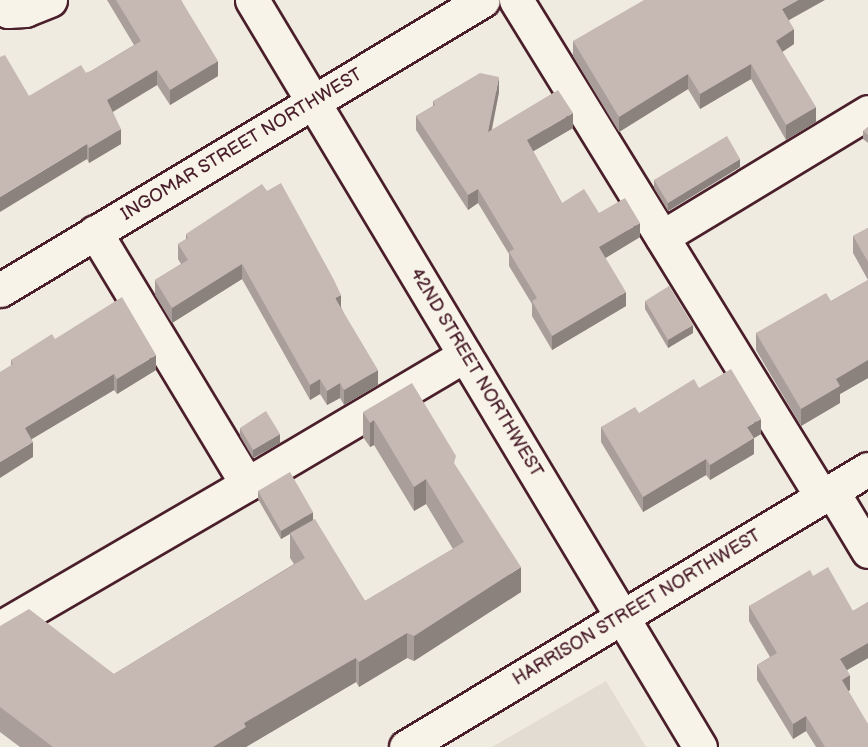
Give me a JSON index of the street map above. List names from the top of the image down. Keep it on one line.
{"streets":{"street":["INGOMAR STREET NORTHWEST","42ND STREET NORTHWEST","HARRISON STREET NORTHWEST"]},"crossings":[["INGOMAR STREET NORTHWEST","42ND STREET NORTHWEST"],["42ND STREET NORTHWEST","HARRISON STREET NORTHWEST"]]}
